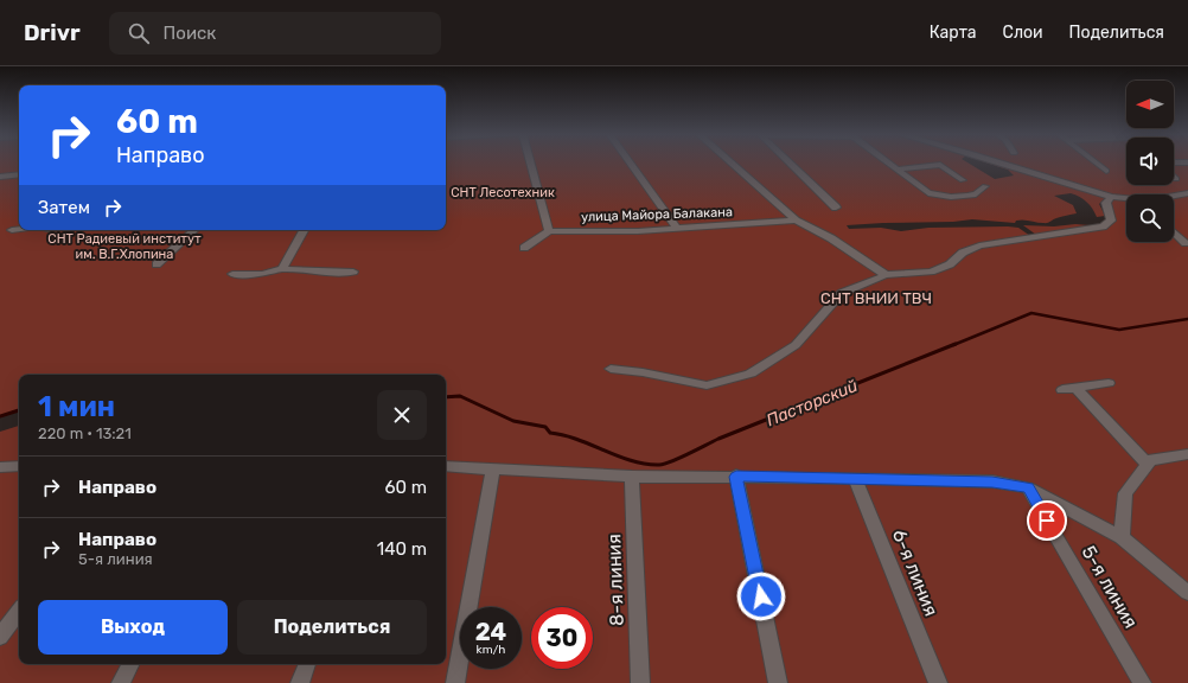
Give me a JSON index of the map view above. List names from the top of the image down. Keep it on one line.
{"streets":{"street":["улица Майора Балакана","6-я линия","8-я линия","5-я линия"]},"water":["Пасторский"],"parks":["СНТ Лесотехник","СНТ Радиевый институт им. В.Г.Хлопина","СНТ ВНИИ ТВЧ"],"north":"left","page":{"header":"Drivr","search":"Поиск","nav":["Карта","Слои","Поделиться"],"turn":["60 m","Направо"],"then":"Затем","heading":["1 мин","220 m · 13:21"],"list":[{"name":"Направо","value":"60 m"},{"name":"Направо","note":"5-я линия","value":"140 m"}],"buttons":["Выход","Поделиться"],"speed":"24 km/h","limit":"30"}}
